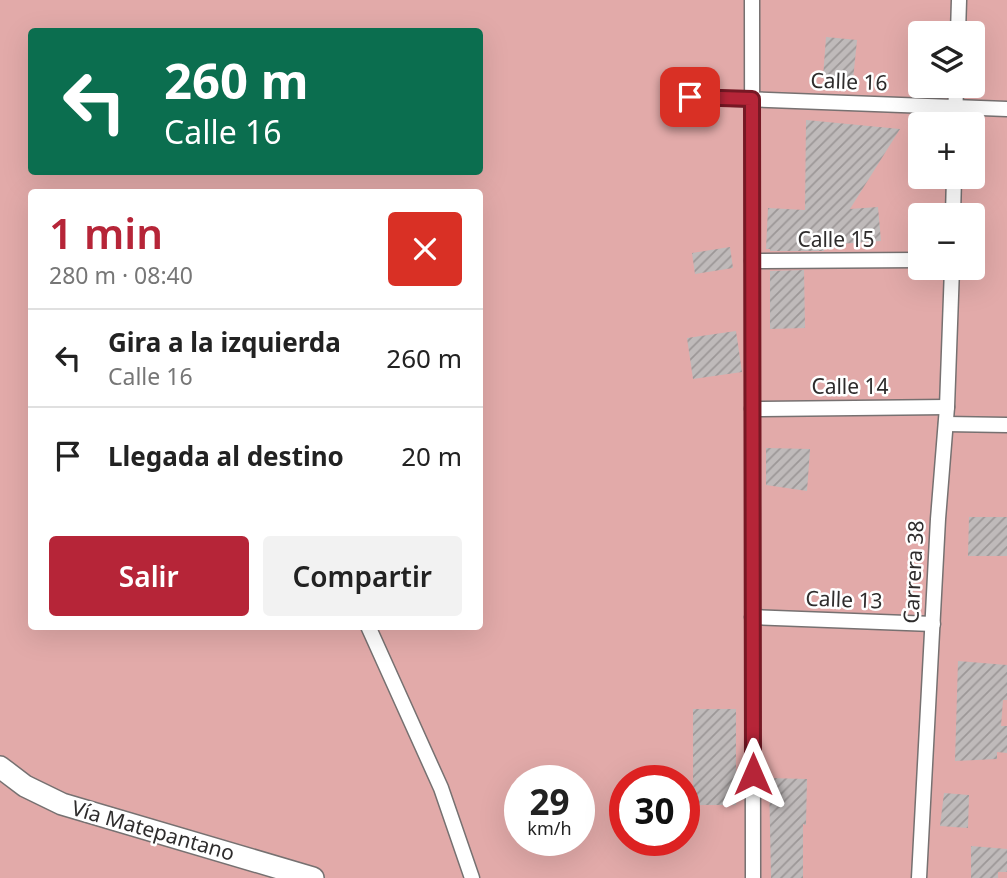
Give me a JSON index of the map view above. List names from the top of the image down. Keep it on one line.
{"streets":{"main road":["Vía Matepantano"],"street":["Calle 16","Calle 15","Calle 14","Carrera 38","Calle 13"]},"crossings":[["Calle 14","Carrera 38"],["Carrera 38","Calle 13"]],"page":{"map_buttons":["+","−"],"turn":["260 m","Calle 16"],"heading":["1 min","280 m · 08:40"],"list":[{"name":"Gira a la izquierda","note":"Calle 16","value":"260 m"},{"name":"Llegada al destino","value":"20 m"}],"buttons":["Salir","Compartir"],"speed":"29 km/h","limit":"30"}}
